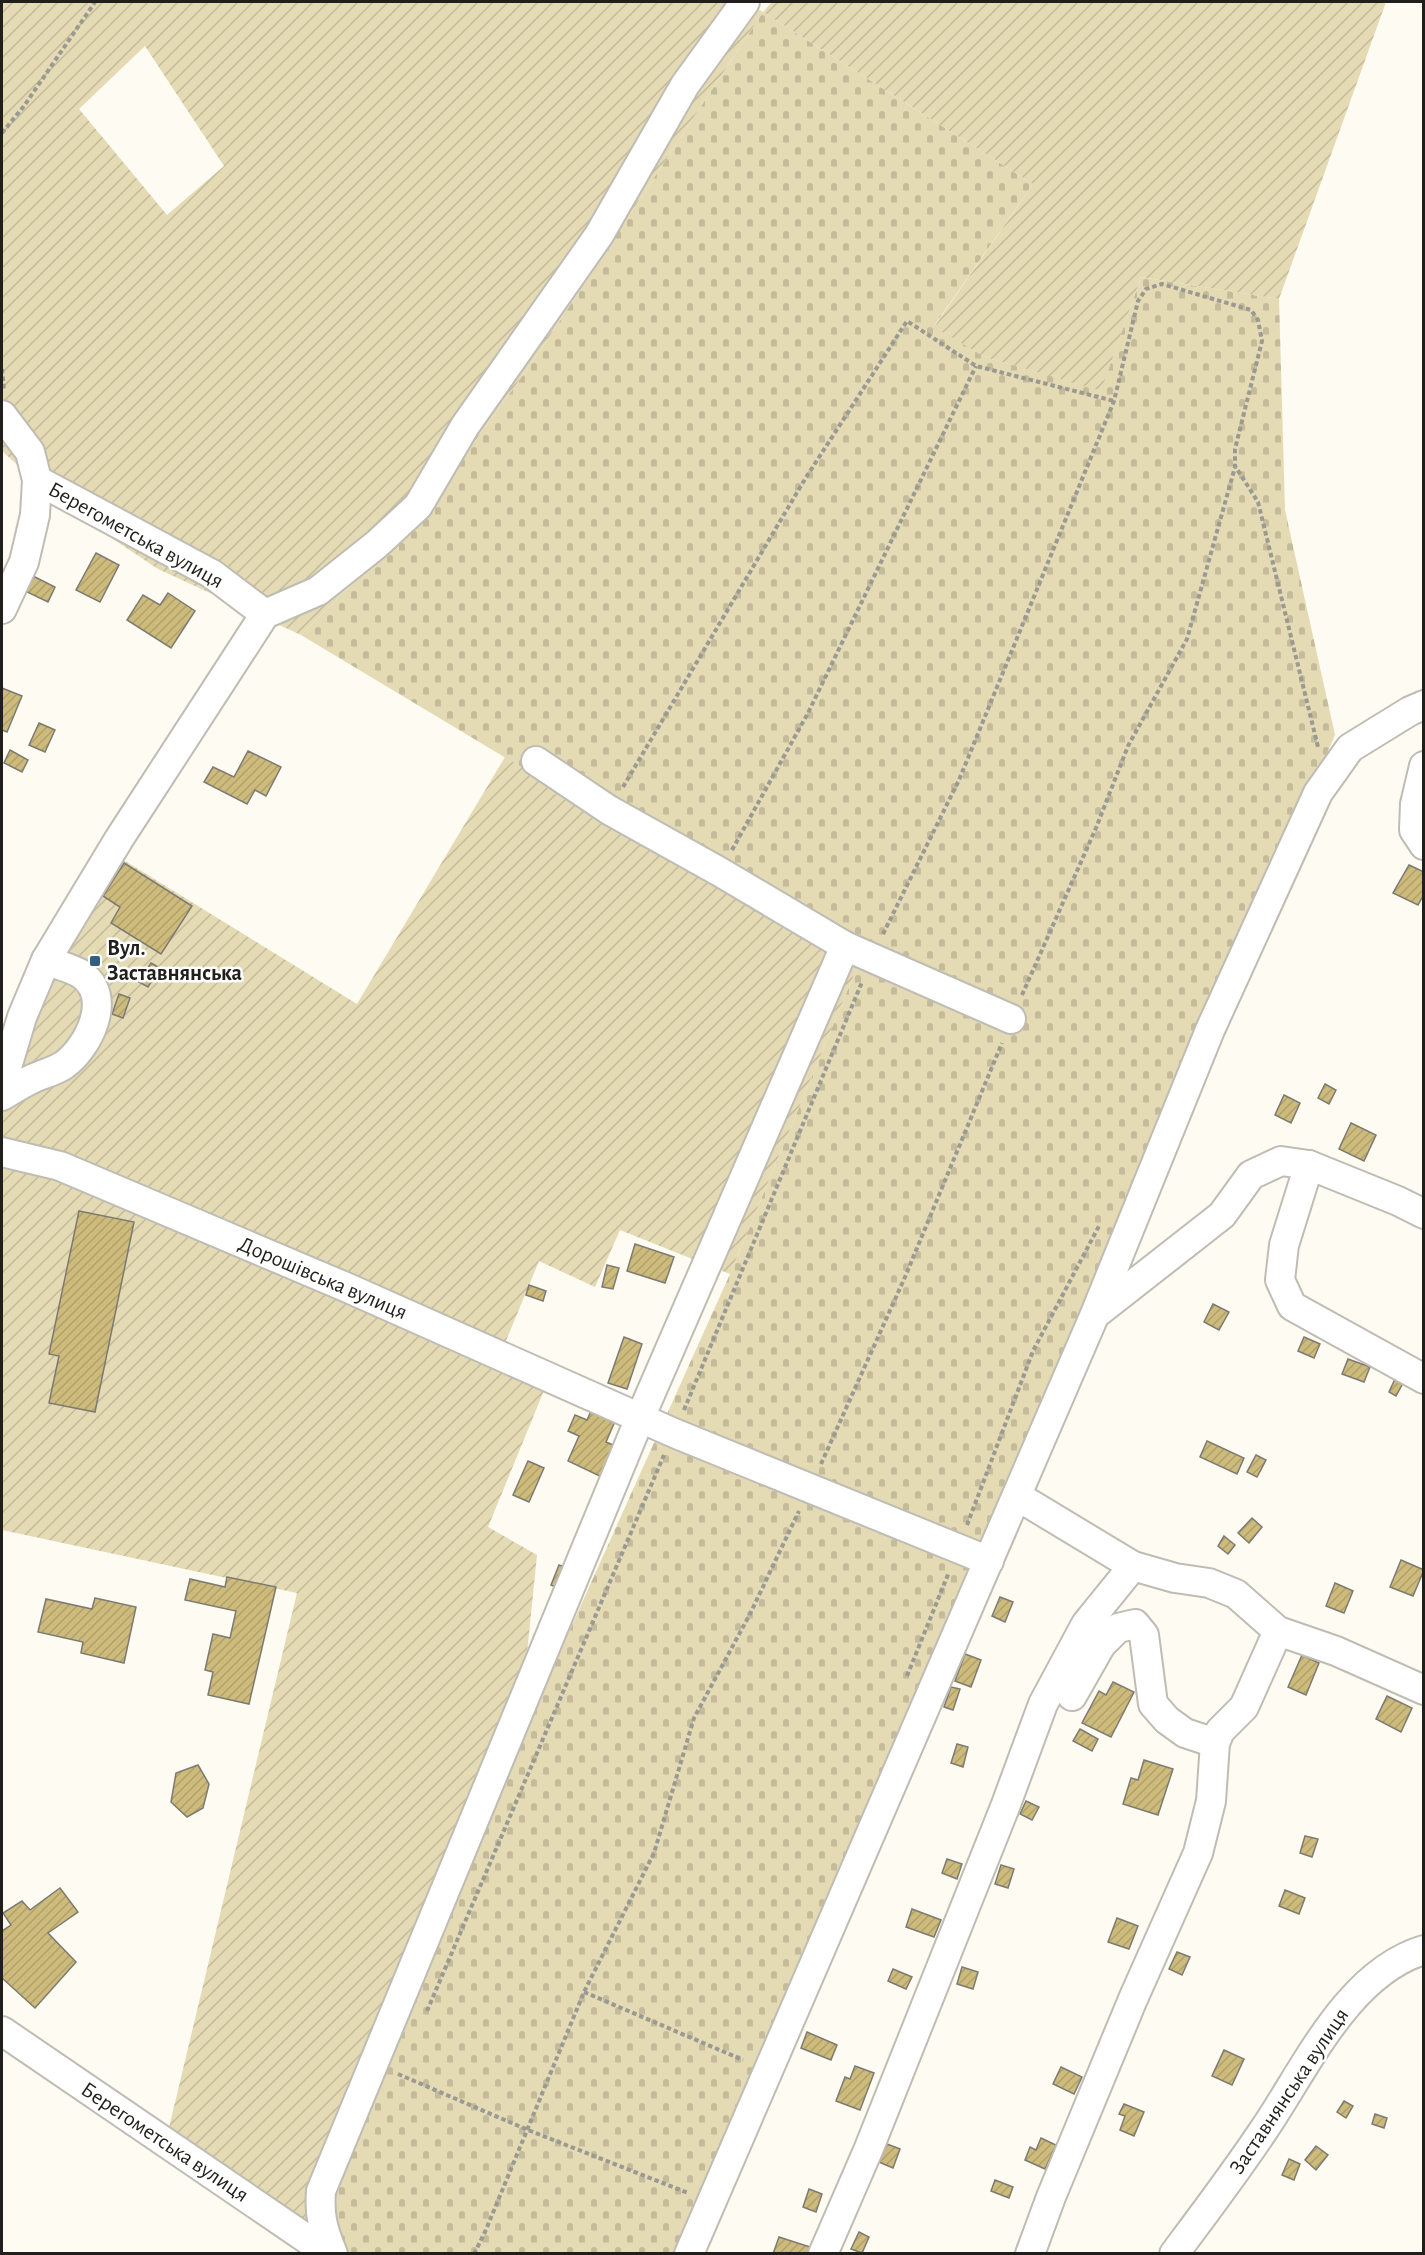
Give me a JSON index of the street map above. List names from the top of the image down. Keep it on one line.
{"streets":{"street":["Берегометська вулиця","Дорошівська вулиця","Заставнянська вулиця"]},"places":{"transit":["Вул. Заставнянська"]}}
